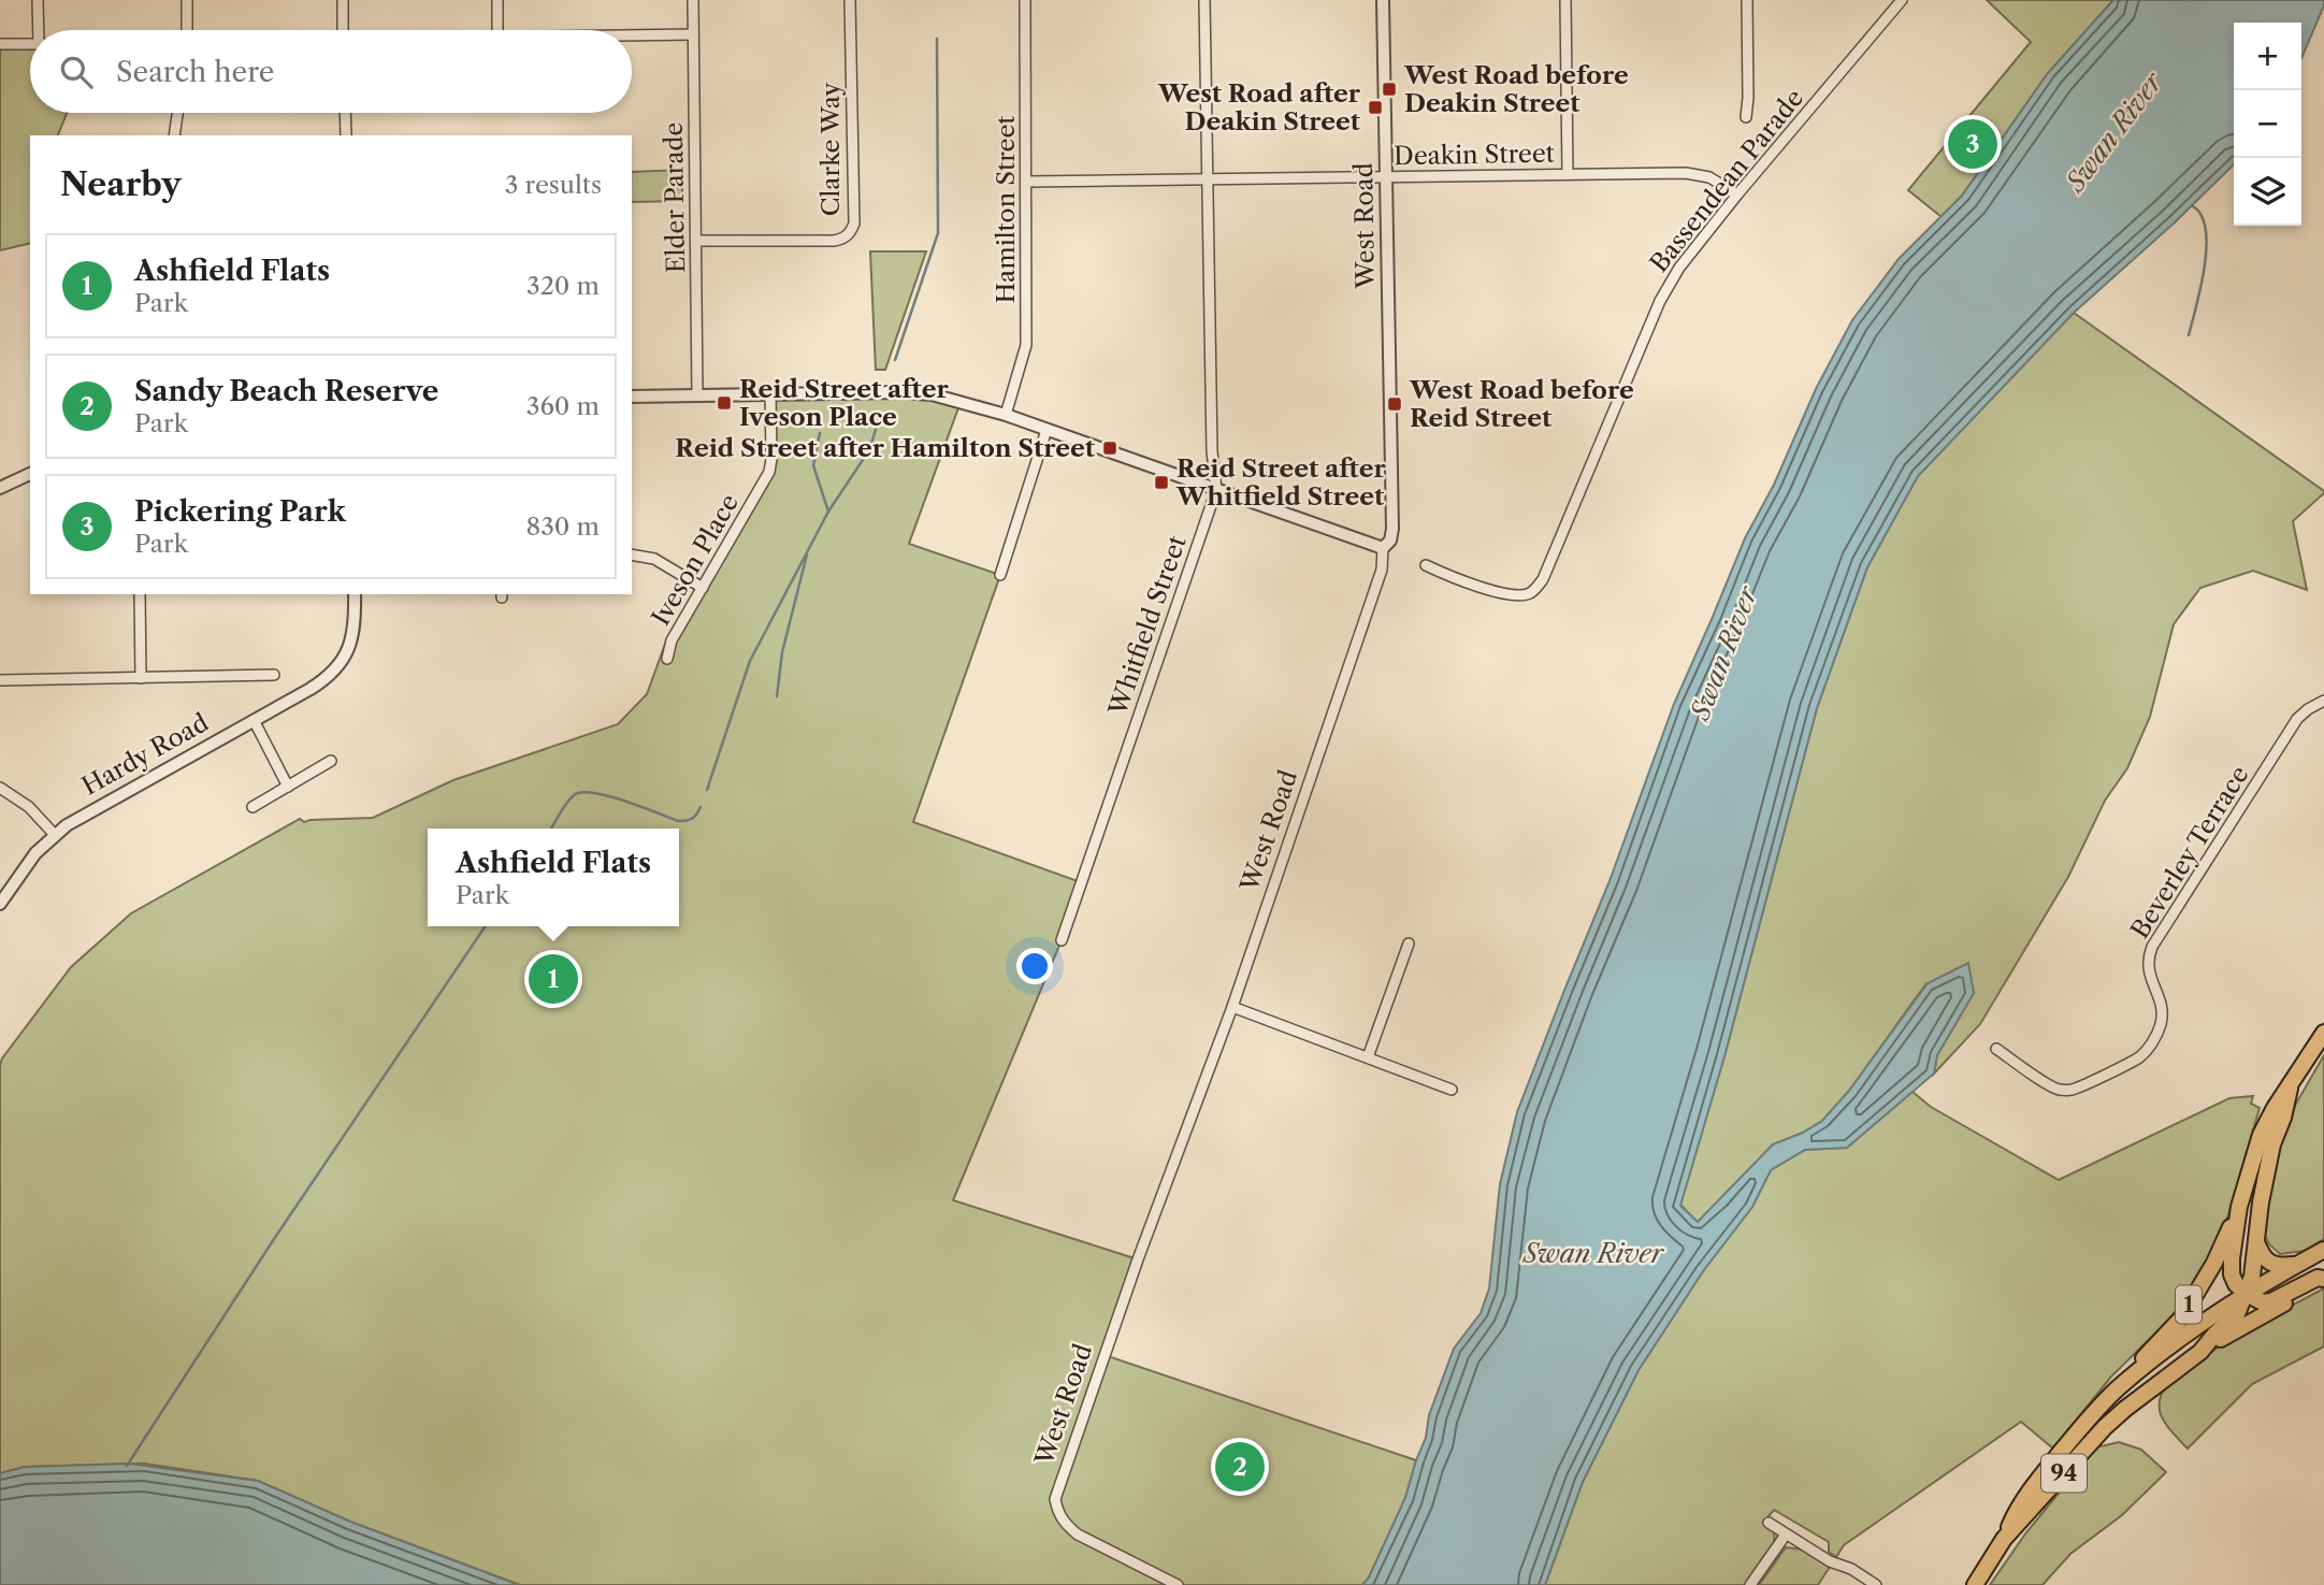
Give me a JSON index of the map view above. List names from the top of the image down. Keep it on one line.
{"streets":{"highway":["1","94"],"street":["Clarke Way","Deakin Street","Bassendean Parade","Elder Parade","Hamilton Street","West Road","Iveson Place","Whitfield Street","Hardy Road","Beverley Terrace"]},"crossings":[["Clarke Way","Elder Parade"],["Deakin Street","Bassendean Parade"],["Deakin Street","Hamilton Street"],["Deakin Street","West Road"],["Deakin Street","Whitfield Street"],["1","94"]],"water":["Swan River"],"places":{"transit":["West Road before Deakin Street","West Road after Deakin Street","Reid Street after Iveson Place","West Road before Reid Street","Reid Street after Hamilton Street","Reid Street after Whitfield Street"]},"page":{"map_buttons":["+","−"],"search":"Search here","pins":["3","1","2"],"heading":["Nearby","3 results"],"list":[{"mark":"1","name":"Ashfield Flats","note":"Park","value":"320 m"},{"mark":"2","name":"Sandy Beach Reserve","note":"Park","value":"360 m"},{"mark":"3","name":"Pickering Park","note":"Park","value":"830 m"}],"popup":["Ashfield Flats","Park"]}}
